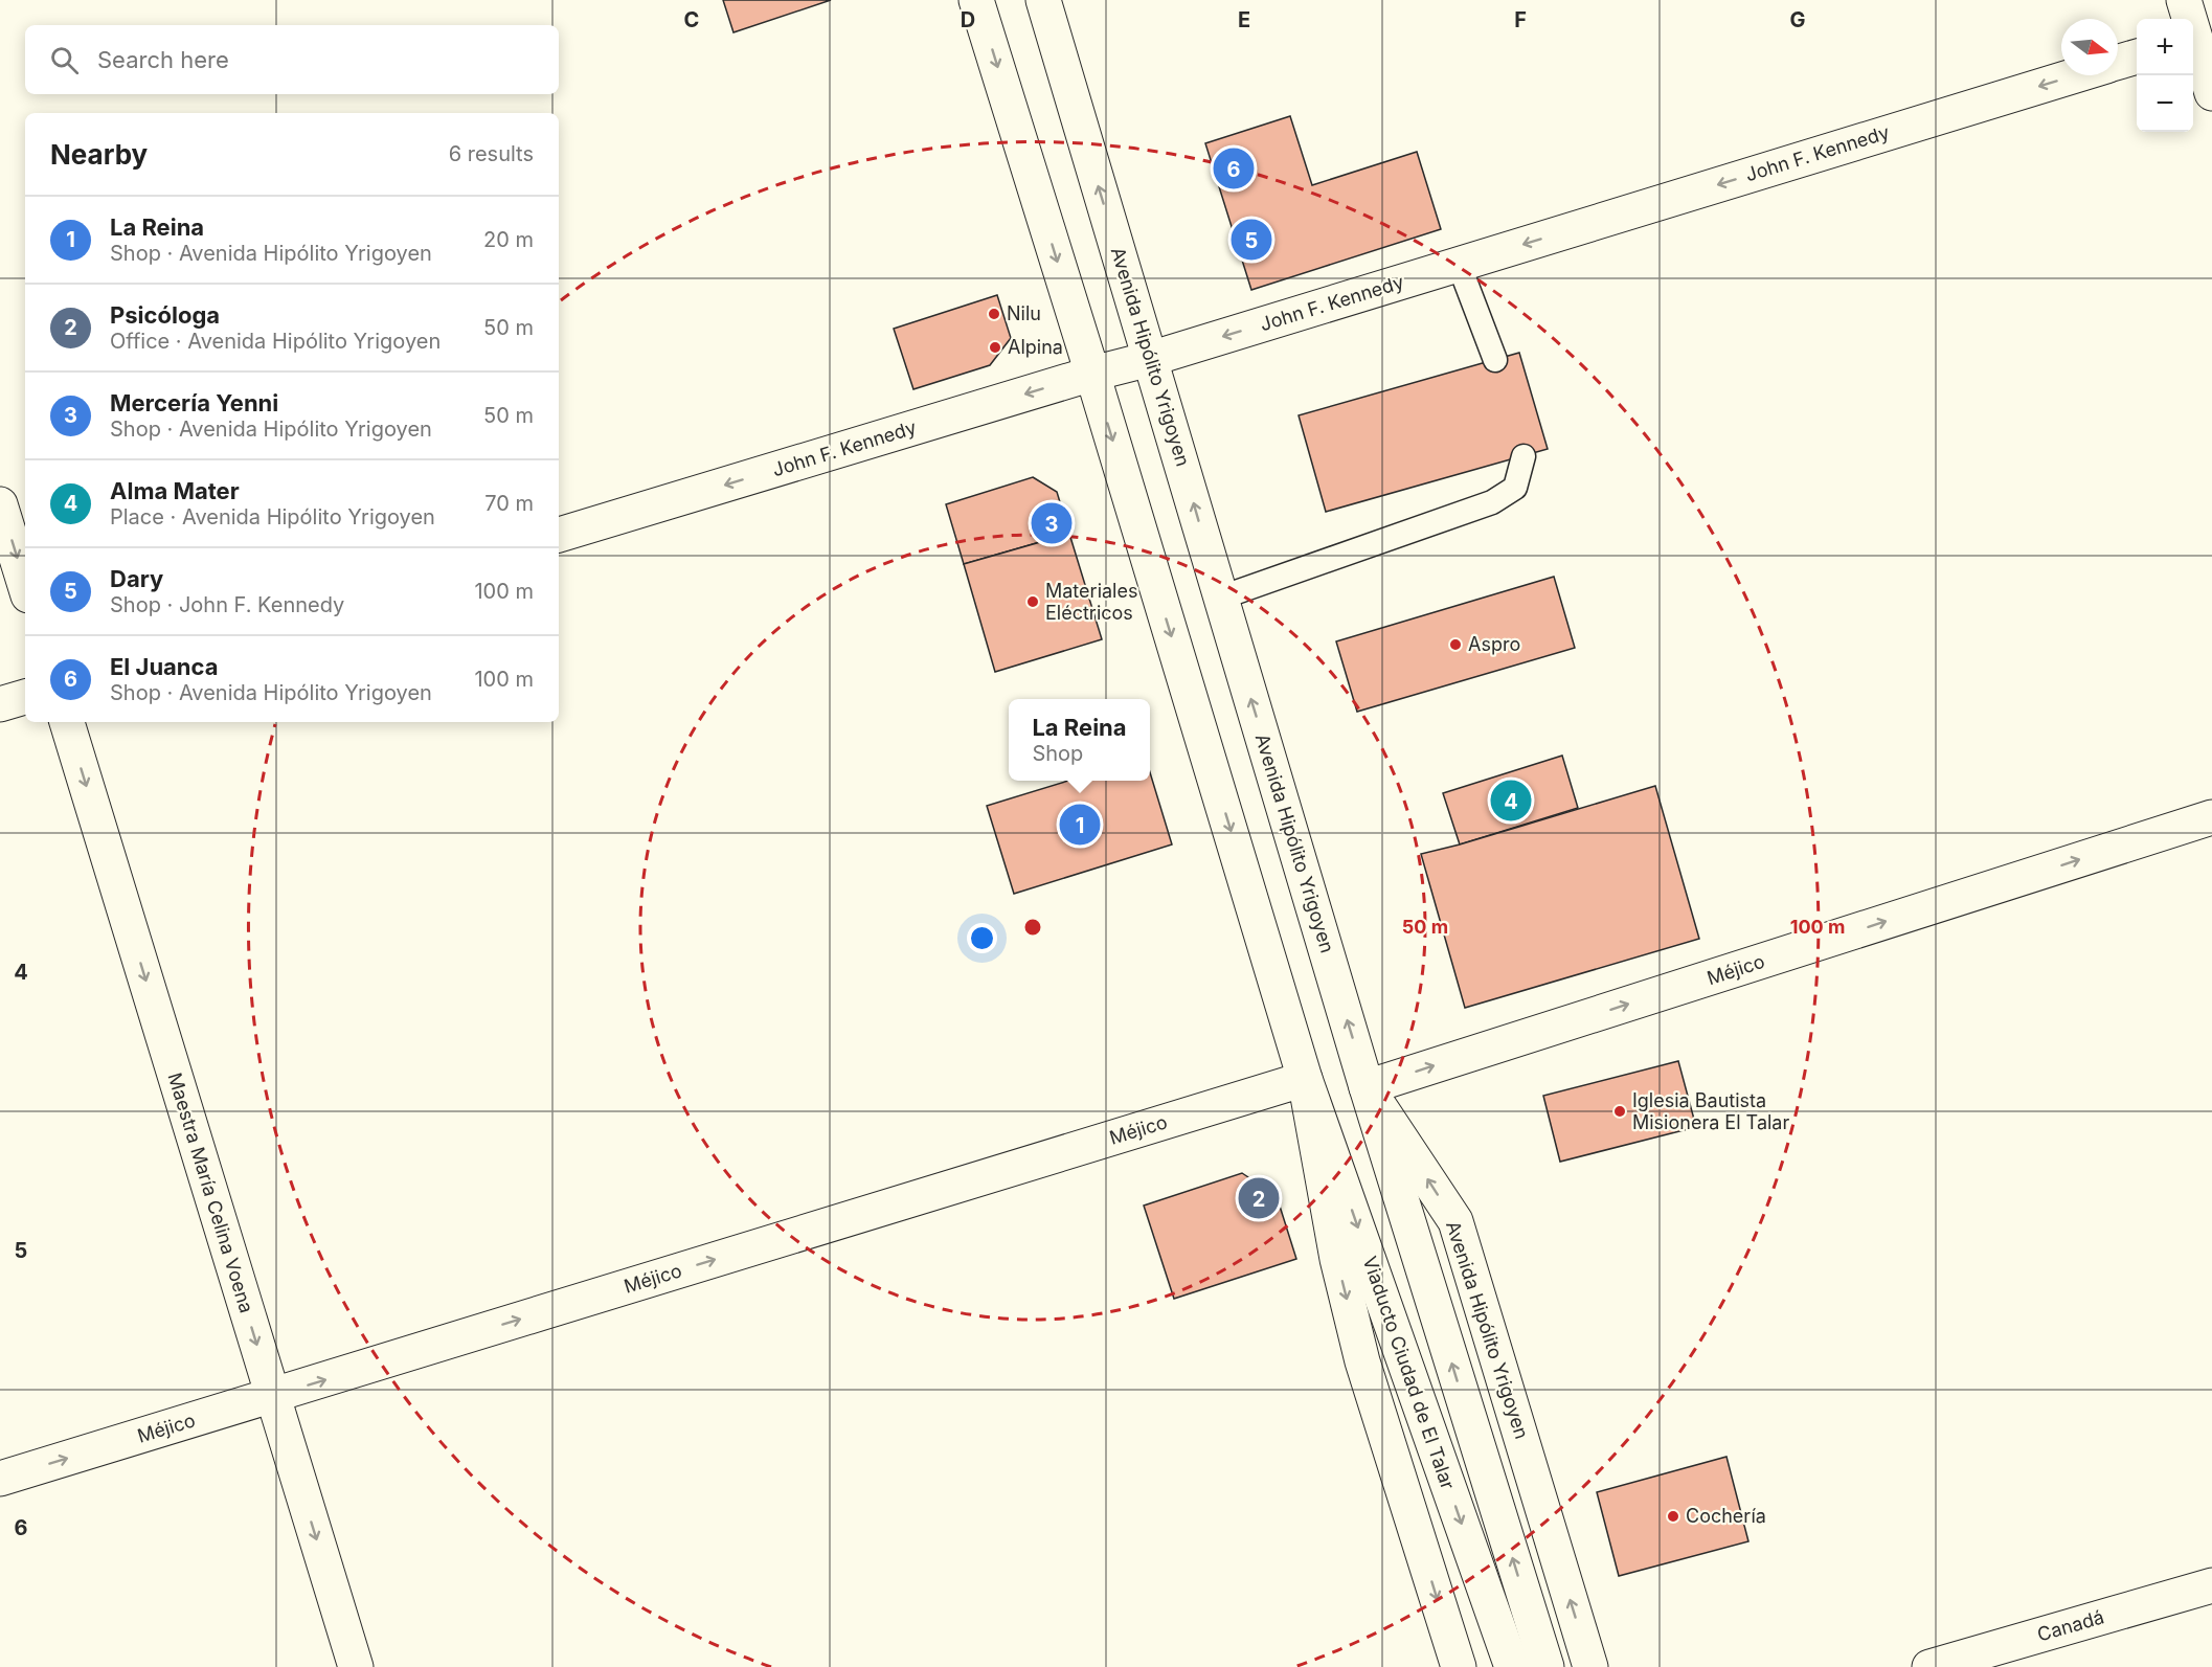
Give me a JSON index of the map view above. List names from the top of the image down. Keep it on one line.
{"streets":{"street":["John F. Kennedy","Avenida Hipólito Yrigoyen","Méjico","Maestra María Celina Voena","Viaducto Ciudad de El Talar","Canadá"]},"crossings":[["John F. Kennedy","Avenida Hipólito Yrigoyen"],["Avenida Hipólito Yrigoyen","Méjico"],["Méjico","Maestra María Celina Voena"],["Méjico","Viaducto Ciudad de El Talar"]],"one_way":["John F. Kennedy","Méjico","Maestra María Celina Voena"],"places":["Nilu","Alpina","Materiales Eléctricos","Aspro","Iglesia Bautista Misionera El Talar","Cochería"],"north":"right","page":{"map_buttons":["+","−"],"search":"Search here","heading":["Nearby","6 results"],"pins":["6","5","3","4","1","2"],"list":[{"mark":"1","name":"La Reina","note":"Shop · Avenida Hipólito Yrigoyen","value":"20 m"},{"mark":"2","name":"Psicóloga","note":"Office · Avenida Hipólito Yrigoyen","value":"50 m"},{"mark":"3","name":"Mercería Yenni","note":"Shop · Avenida Hipólito Yrigoyen","value":"50 m"},{"mark":"4","name":"Alma Mater","note":"Place · Avenida Hipólito Yrigoyen","value":"70 m"},{"mark":"5","name":"Dary","note":"Shop · John F. Kennedy","value":"100 m"},{"mark":"6","name":"El Juanca","note":"Shop · Avenida Hipólito Yrigoyen","value":"100 m"}],"popup":["La Reina","Shop"]},"grid":{"columns":["C","D","E","F","G"],"rows":["4","5","6"]},"rings":["50 m","100 m"]}
